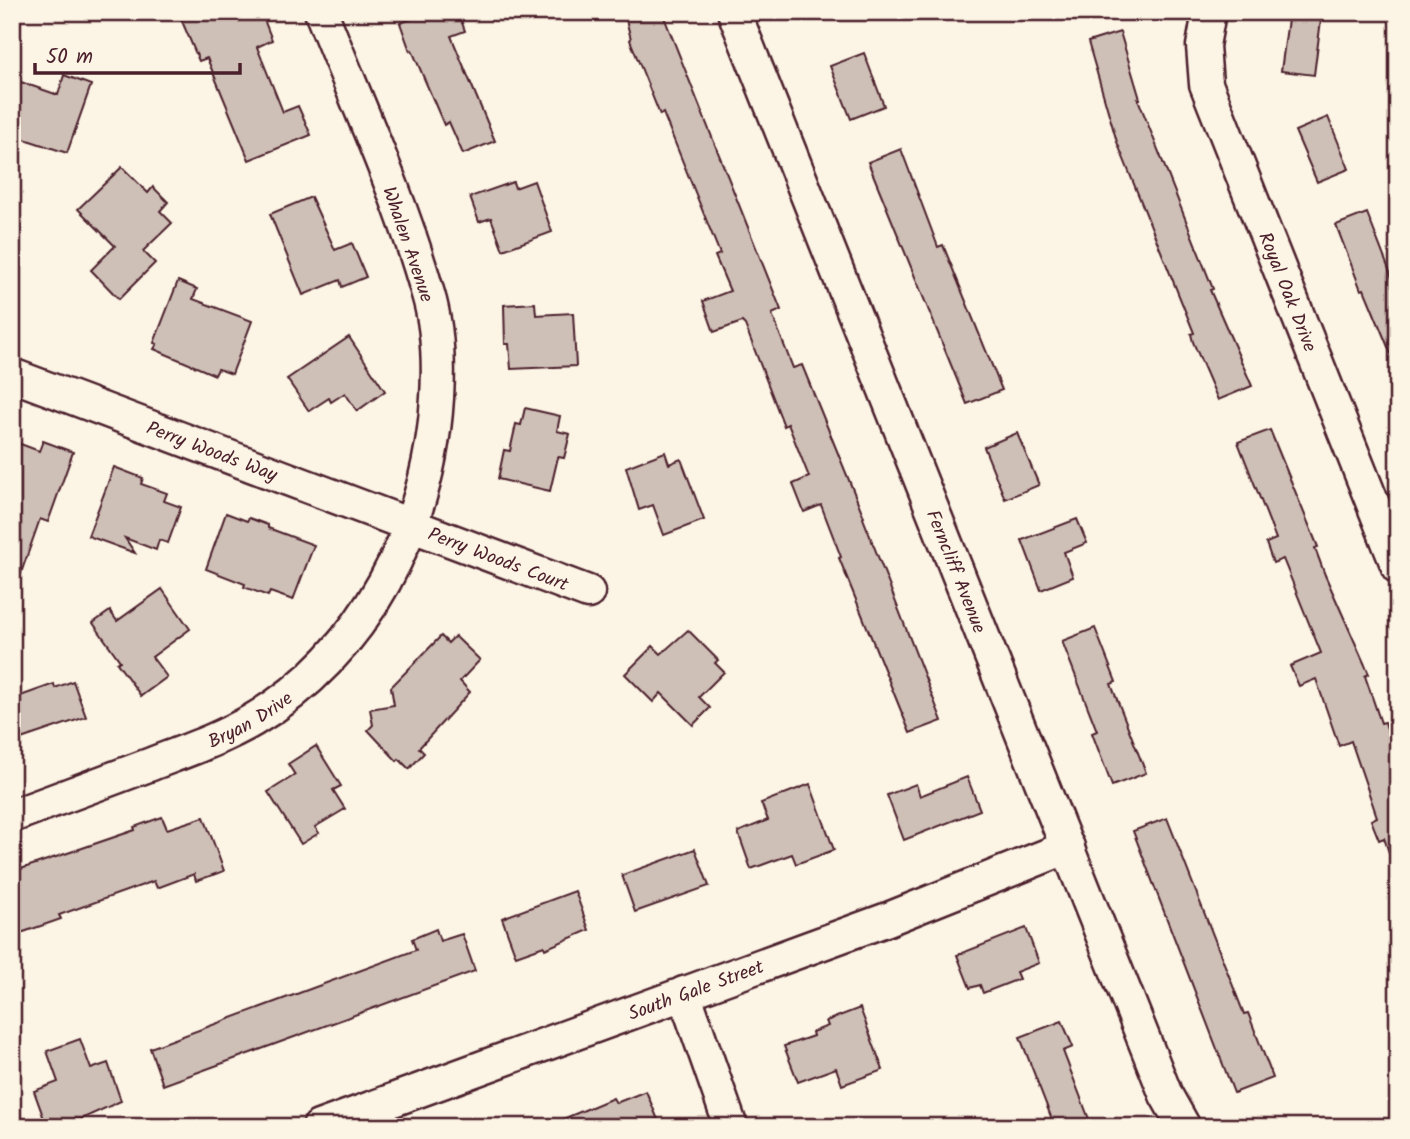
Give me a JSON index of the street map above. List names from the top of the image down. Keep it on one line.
{"streets":{"street":["Whalen Avenue","Royal Oak Drive","Perry Woods Way","Perry Woods Court","Ferncliff Avenue","Bryan Drive","South Gale Street"]},"crossings":[["Whalen Avenue","Perry Woods Way"],["Whalen Avenue","Perry Woods Court"],["Whalen Avenue","Bryan Drive"],["Perry Woods Way","Perry Woods Court"],["Perry Woods Way","Bryan Drive"],["Perry Woods Court","Bryan Drive"],["Ferncliff Avenue","South Gale Street"]],"scale_bar":"50 m"}
